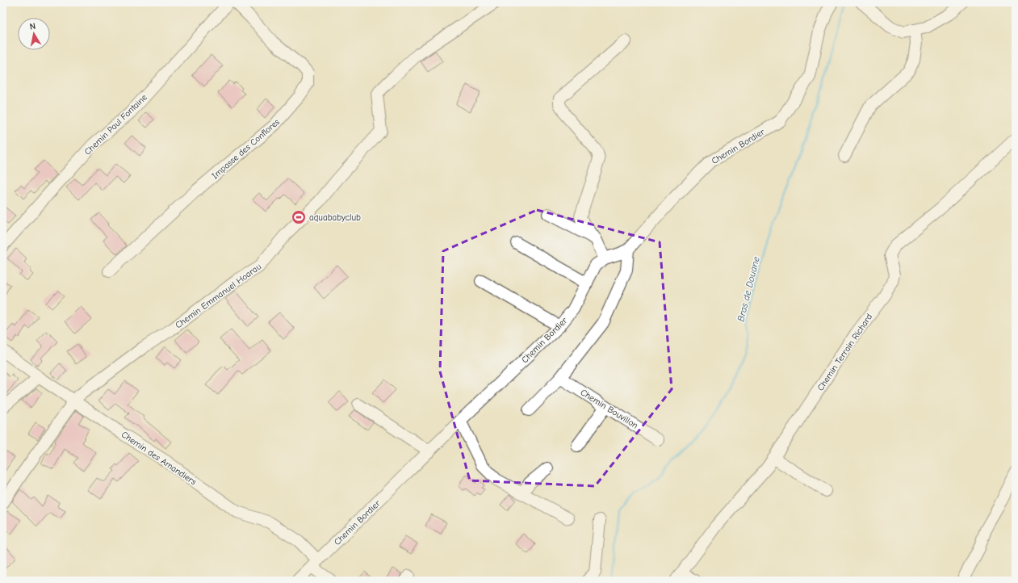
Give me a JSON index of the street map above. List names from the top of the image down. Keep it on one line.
{"streets":{"street":["Chemin Paul Fontaine","Chemin Bordier","Impasse des Conflores","Chemin Emmanuel Hoarau","Chemin Terrain Richard","Chemin Bouvillon","Chemin des Amandiers"]},"crossings":[["Chemin Bordier","Chemin des Amandiers"],["Chemin Emmanuel Hoarau","Chemin des Amandiers"]],"water":["Bras de Douane"],"places":{"sports":["aquababyclub"]},"north":"top"}
